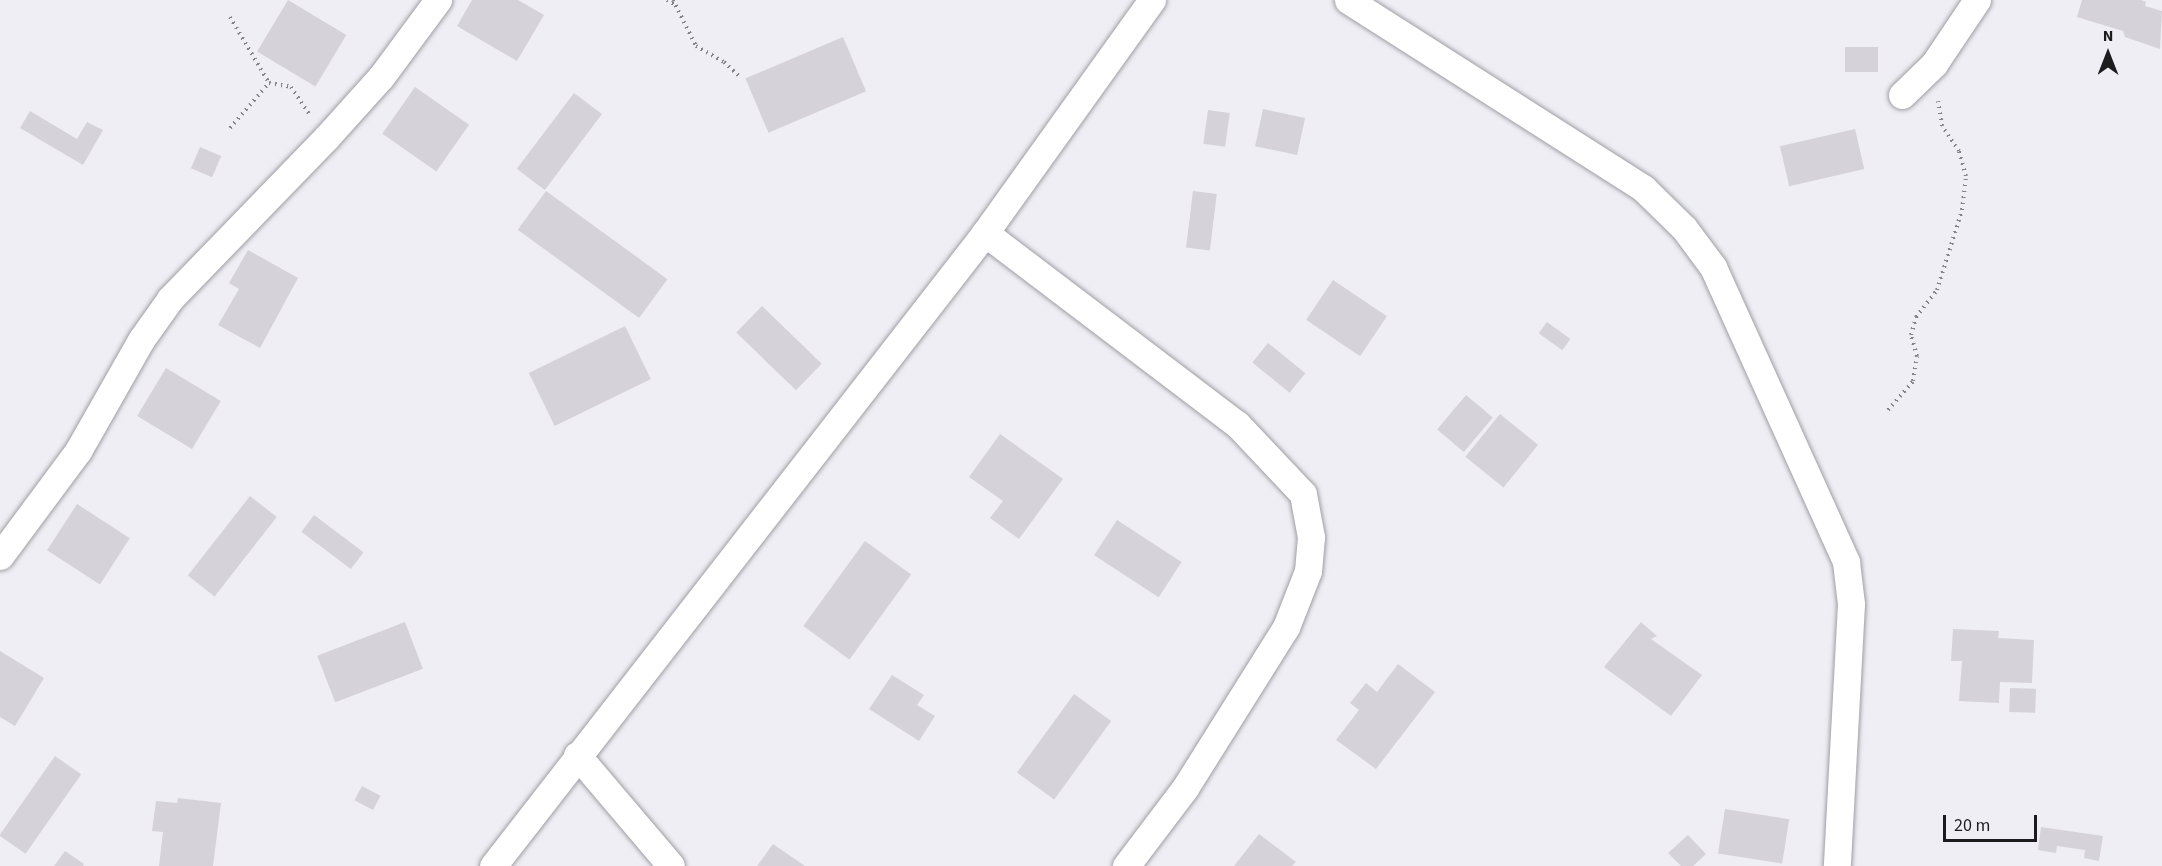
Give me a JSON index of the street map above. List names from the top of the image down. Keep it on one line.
{"scale_bar":"20 m","north":"top"}
